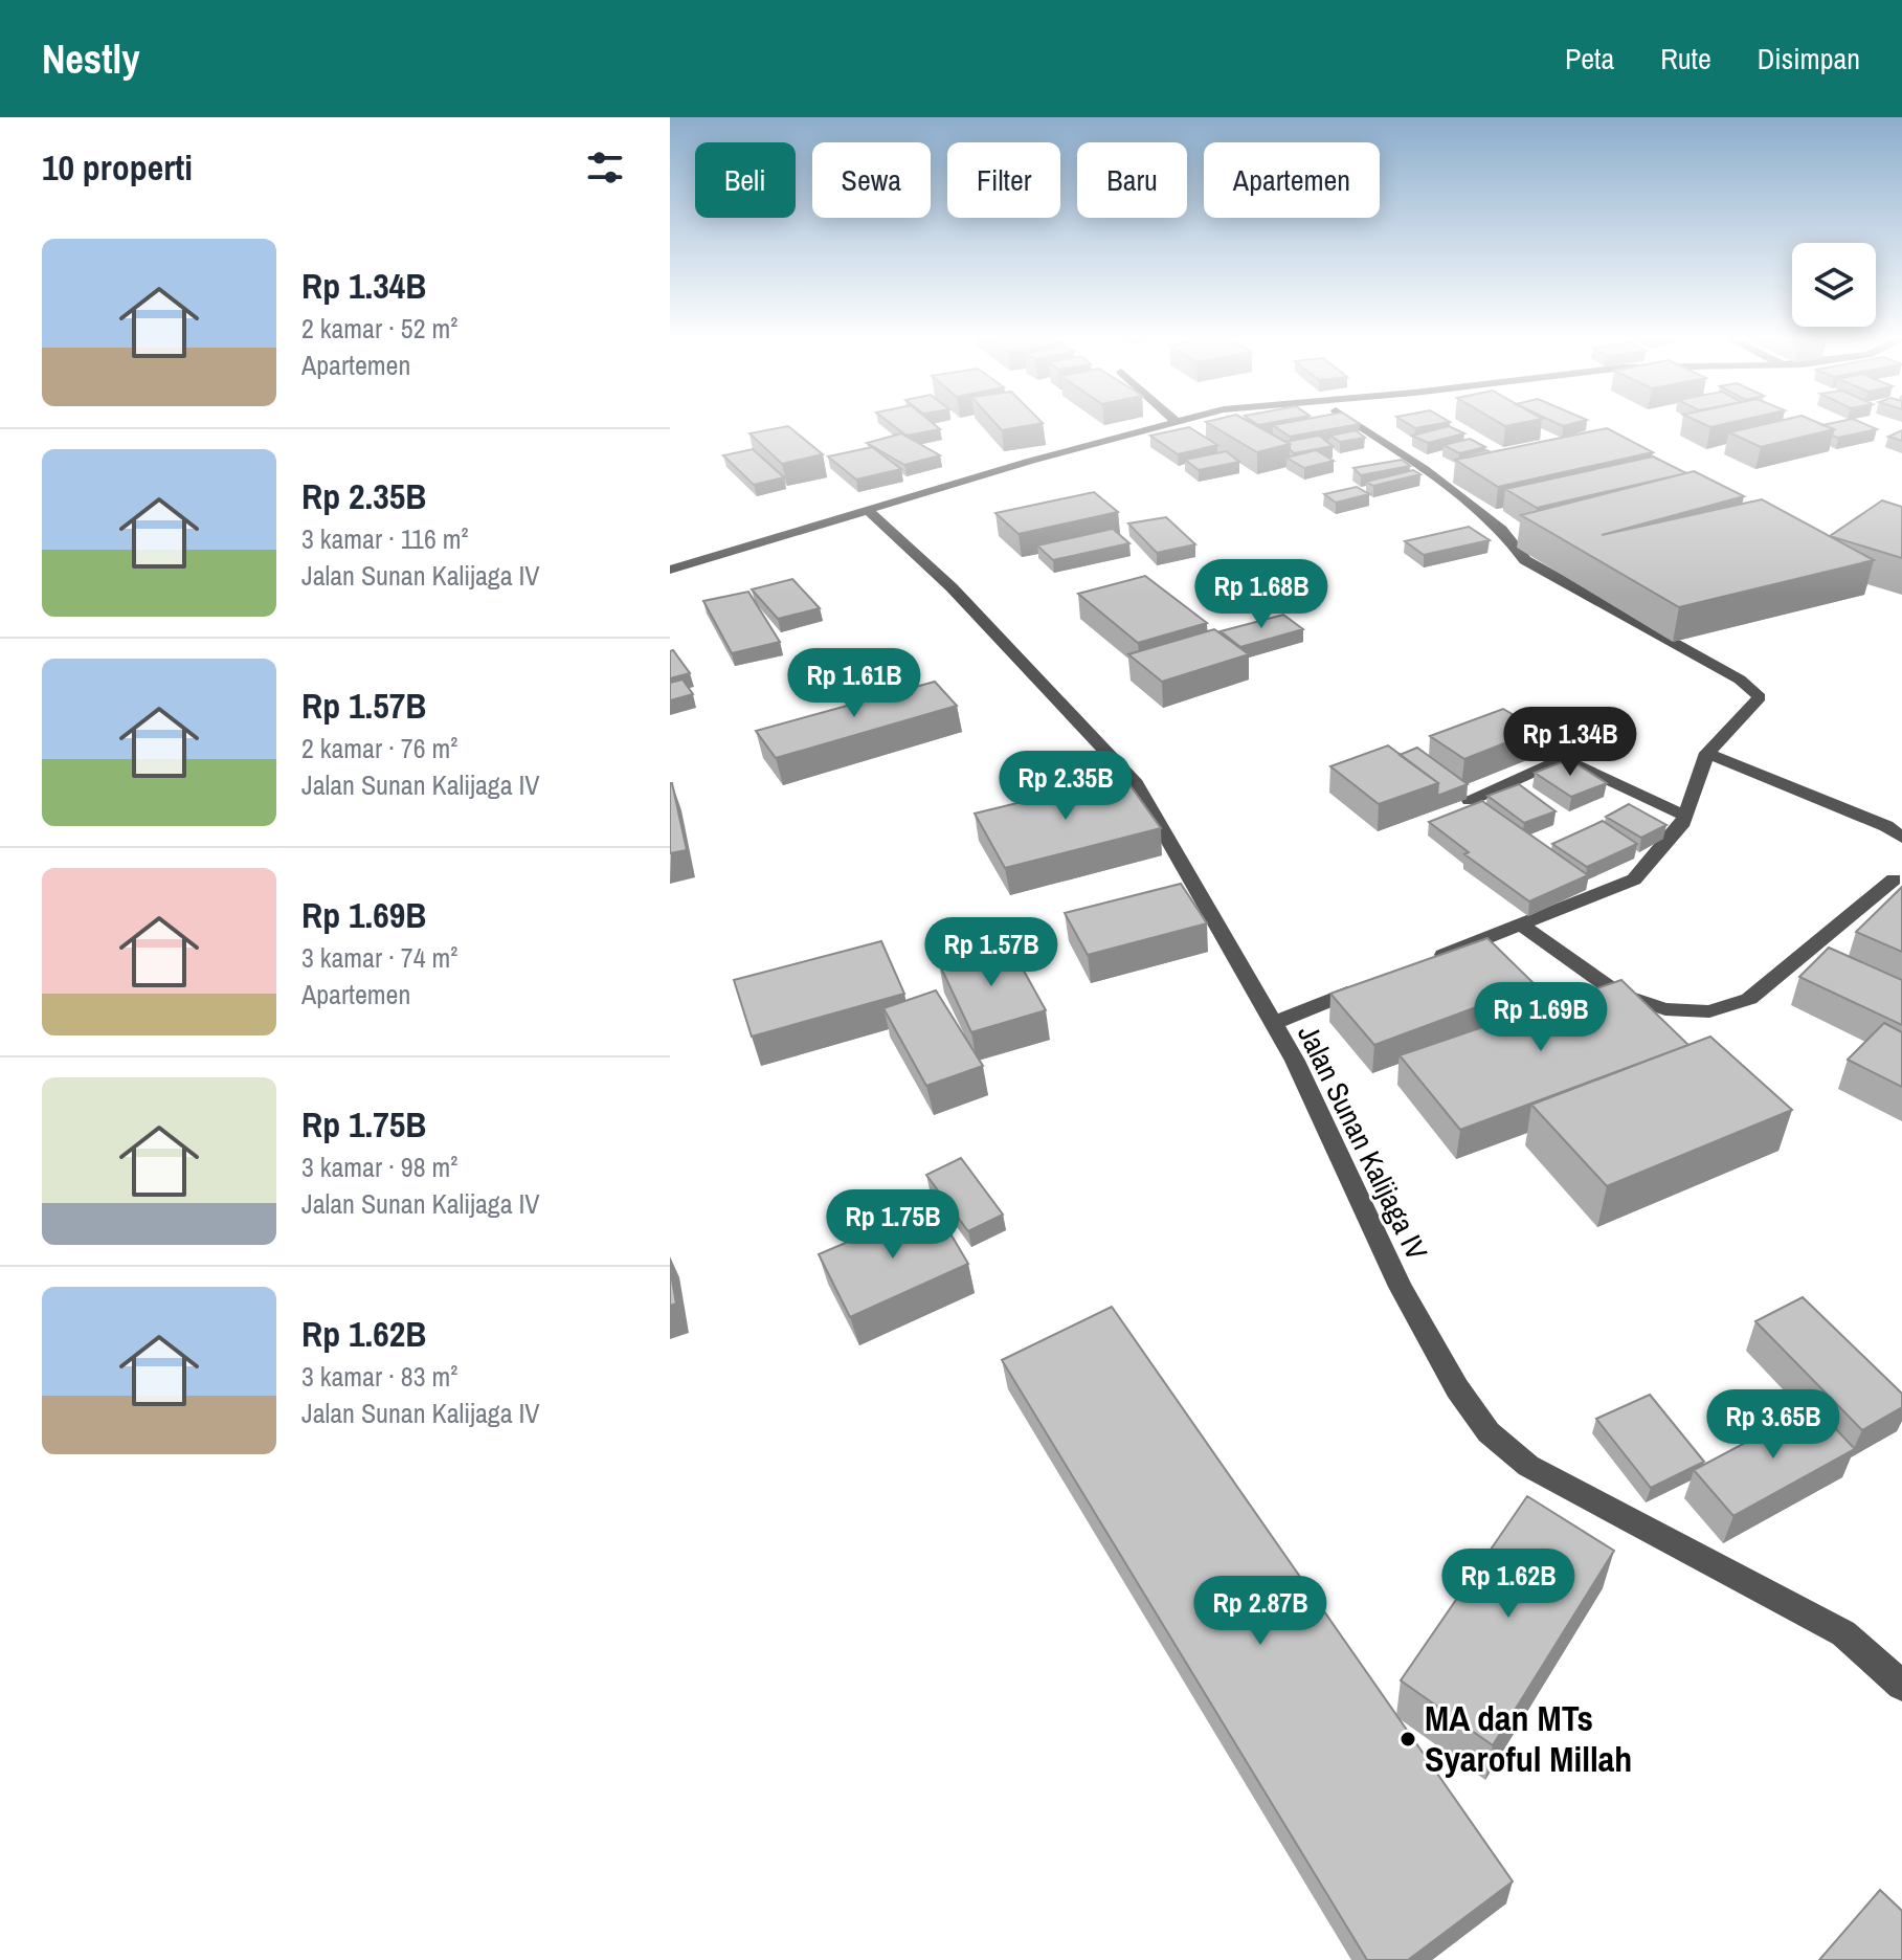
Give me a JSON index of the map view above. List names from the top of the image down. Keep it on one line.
{"streets":{"street":["Jalan Sunan Kalijaga IV"]},"places":["MA dan MTs Syaroful Millah"],"page":{"header":"Nestly","nav":["Peta","Rute","Disimpan"],"heading":"10 properti","chip":["Beli","Sewa","Filter","Baru","Apartemen"],"list":[{"name":"Rp 1.34B","note":"2 kamar · 52 m² · Apartemen"},{"name":"Rp 2.35B","note":"3 kamar · 116 m² · Jalan Sunan Kalijaga IV"},{"name":"Rp 1.57B","note":"2 kamar · 76 m² · Jalan Sunan Kalijaga IV"},{"name":"Rp 1.69B","note":"3 kamar · 74 m² · Apartemen"},{"name":"Rp 1.75B","note":"3 kamar · 98 m² · Jalan Sunan Kalijaga IV"},{"name":"Rp 1.62B","note":"3 kamar · 83 m² · Jalan Sunan Kalijaga IV"}],"price":["Rp 1.68B","Rp 1.61B","Rp 1.34B","Rp 2.35B","Rp 1.57B","Rp 1.69B","Rp 1.75B","Rp 3.65B","Rp 1.62B","Rp 2.87B"]}}
